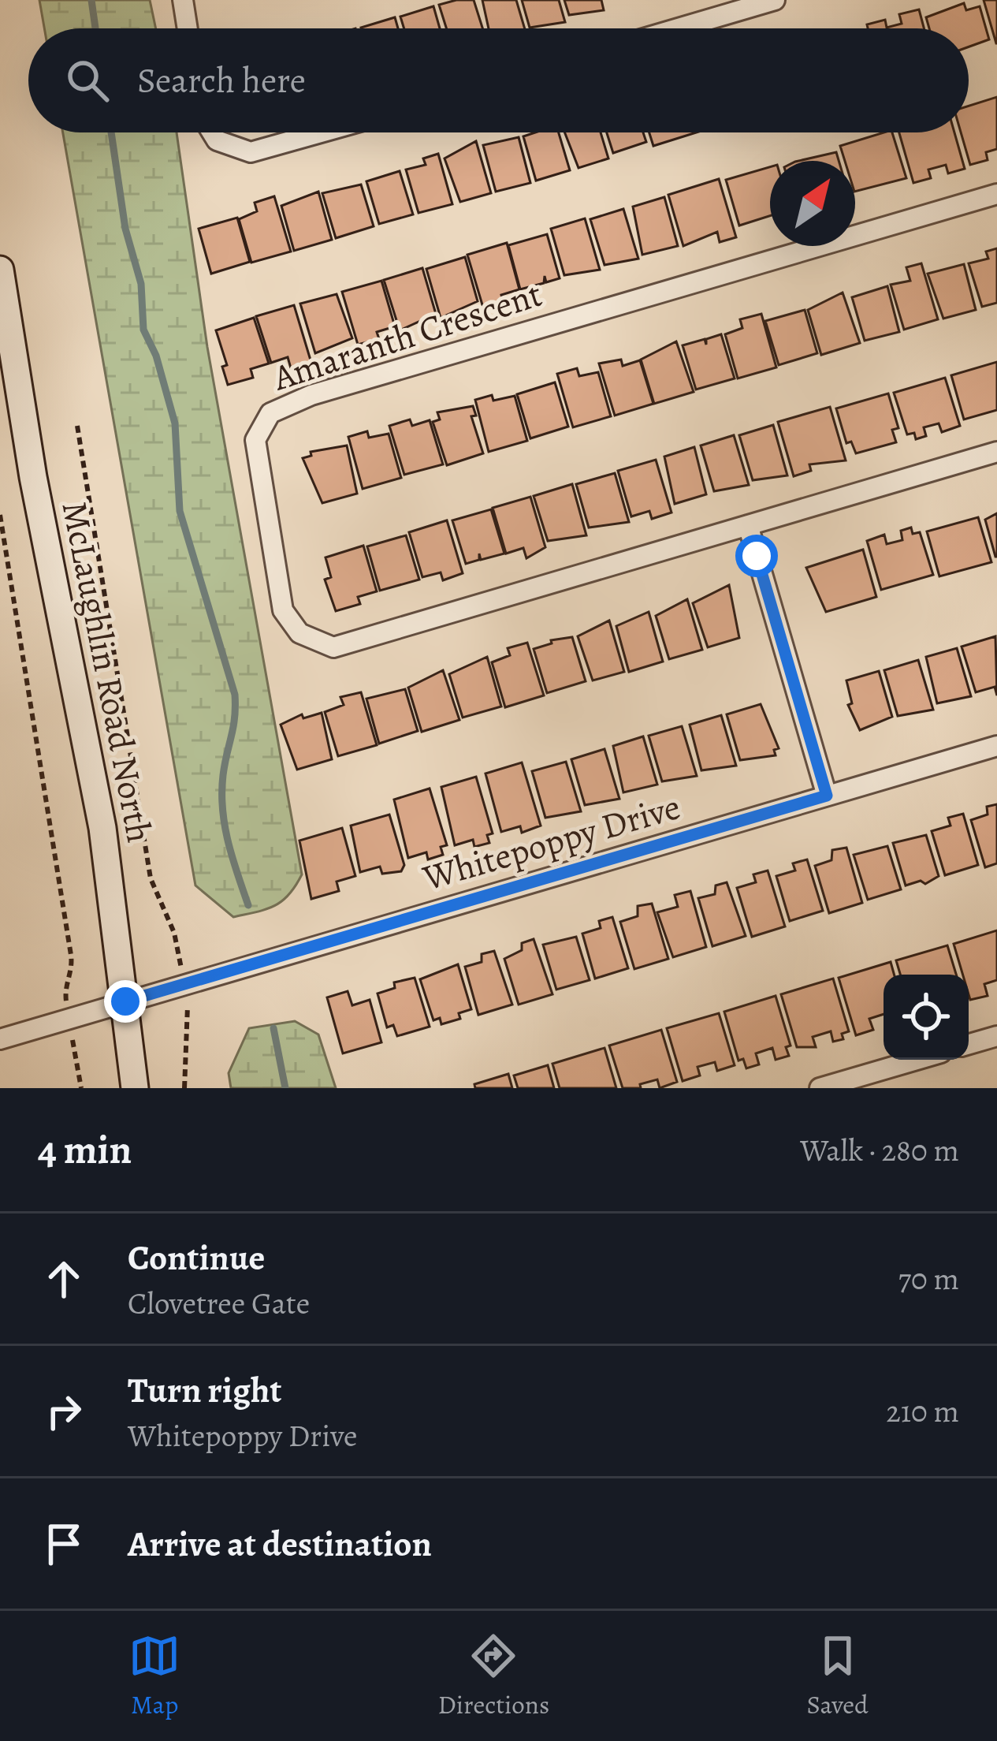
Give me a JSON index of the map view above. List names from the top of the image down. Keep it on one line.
{"streets":{"main road":["McLaughlin Road North"],"street":["Amaranth Crescent","Whitepoppy Drive"]},"crossings":[["McLaughlin Road North","Whitepoppy Drive"]],"north":"top right","page":{"search":"Search here","heading":["4 min","Walk · 280 m"],"list":[["Continue","Clovetree Gate","70 m"],["Turn right","Whitepoppy Drive","210 m"],"Arrive at destination"],"nav":["Map","Directions","Saved"]}}
